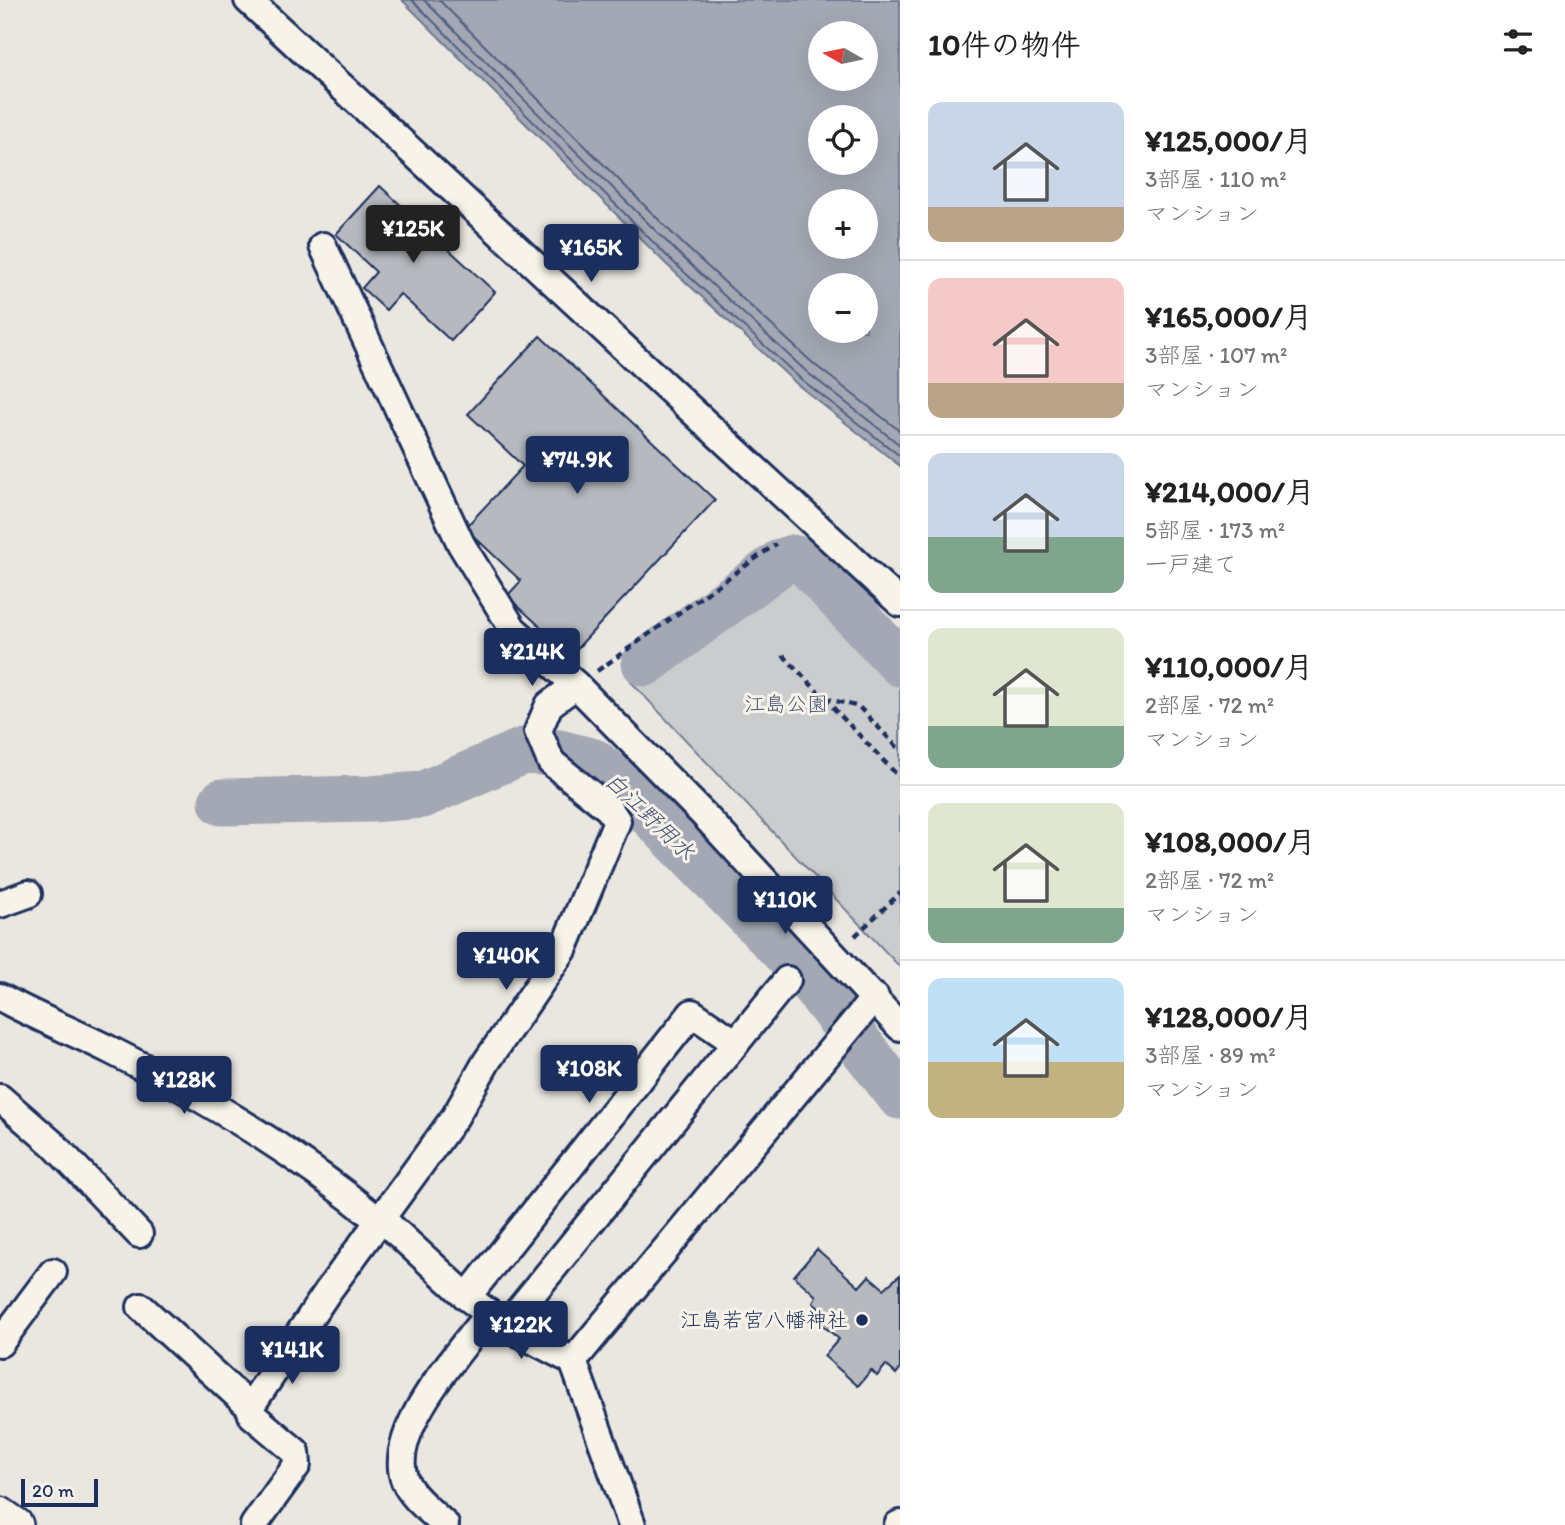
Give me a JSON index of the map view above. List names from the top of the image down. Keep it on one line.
{"water":["白江野用水"],"parks":["江島公園"],"places":["江島若宮八幡神社"],"scale_bar":"20 m","north":"left","page":{"heading":"10件の物件","map_buttons":["+","−"],"list":[{"name":"¥125,000/月","note":"3部屋 · 110 m² · マンション"},{"name":"¥165,000/月","note":"3部屋 · 107 m² · マンション"},{"name":"¥214,000/月","note":"5部屋 · 173 m² · 一戸建て"},{"name":"¥110,000/月","note":"2部屋 · 72 m² · マンション"},{"name":"¥108,000/月","note":"2部屋 · 72 m² · マンション"},{"name":"¥128,000/月","note":"3部屋 · 89 m² · マンション"}],"price":["¥125K","¥165K","¥74.9K","¥214K","¥110K","¥140K","¥108K","¥128K","¥122K","¥141K"],"scale":"20 m"}}
